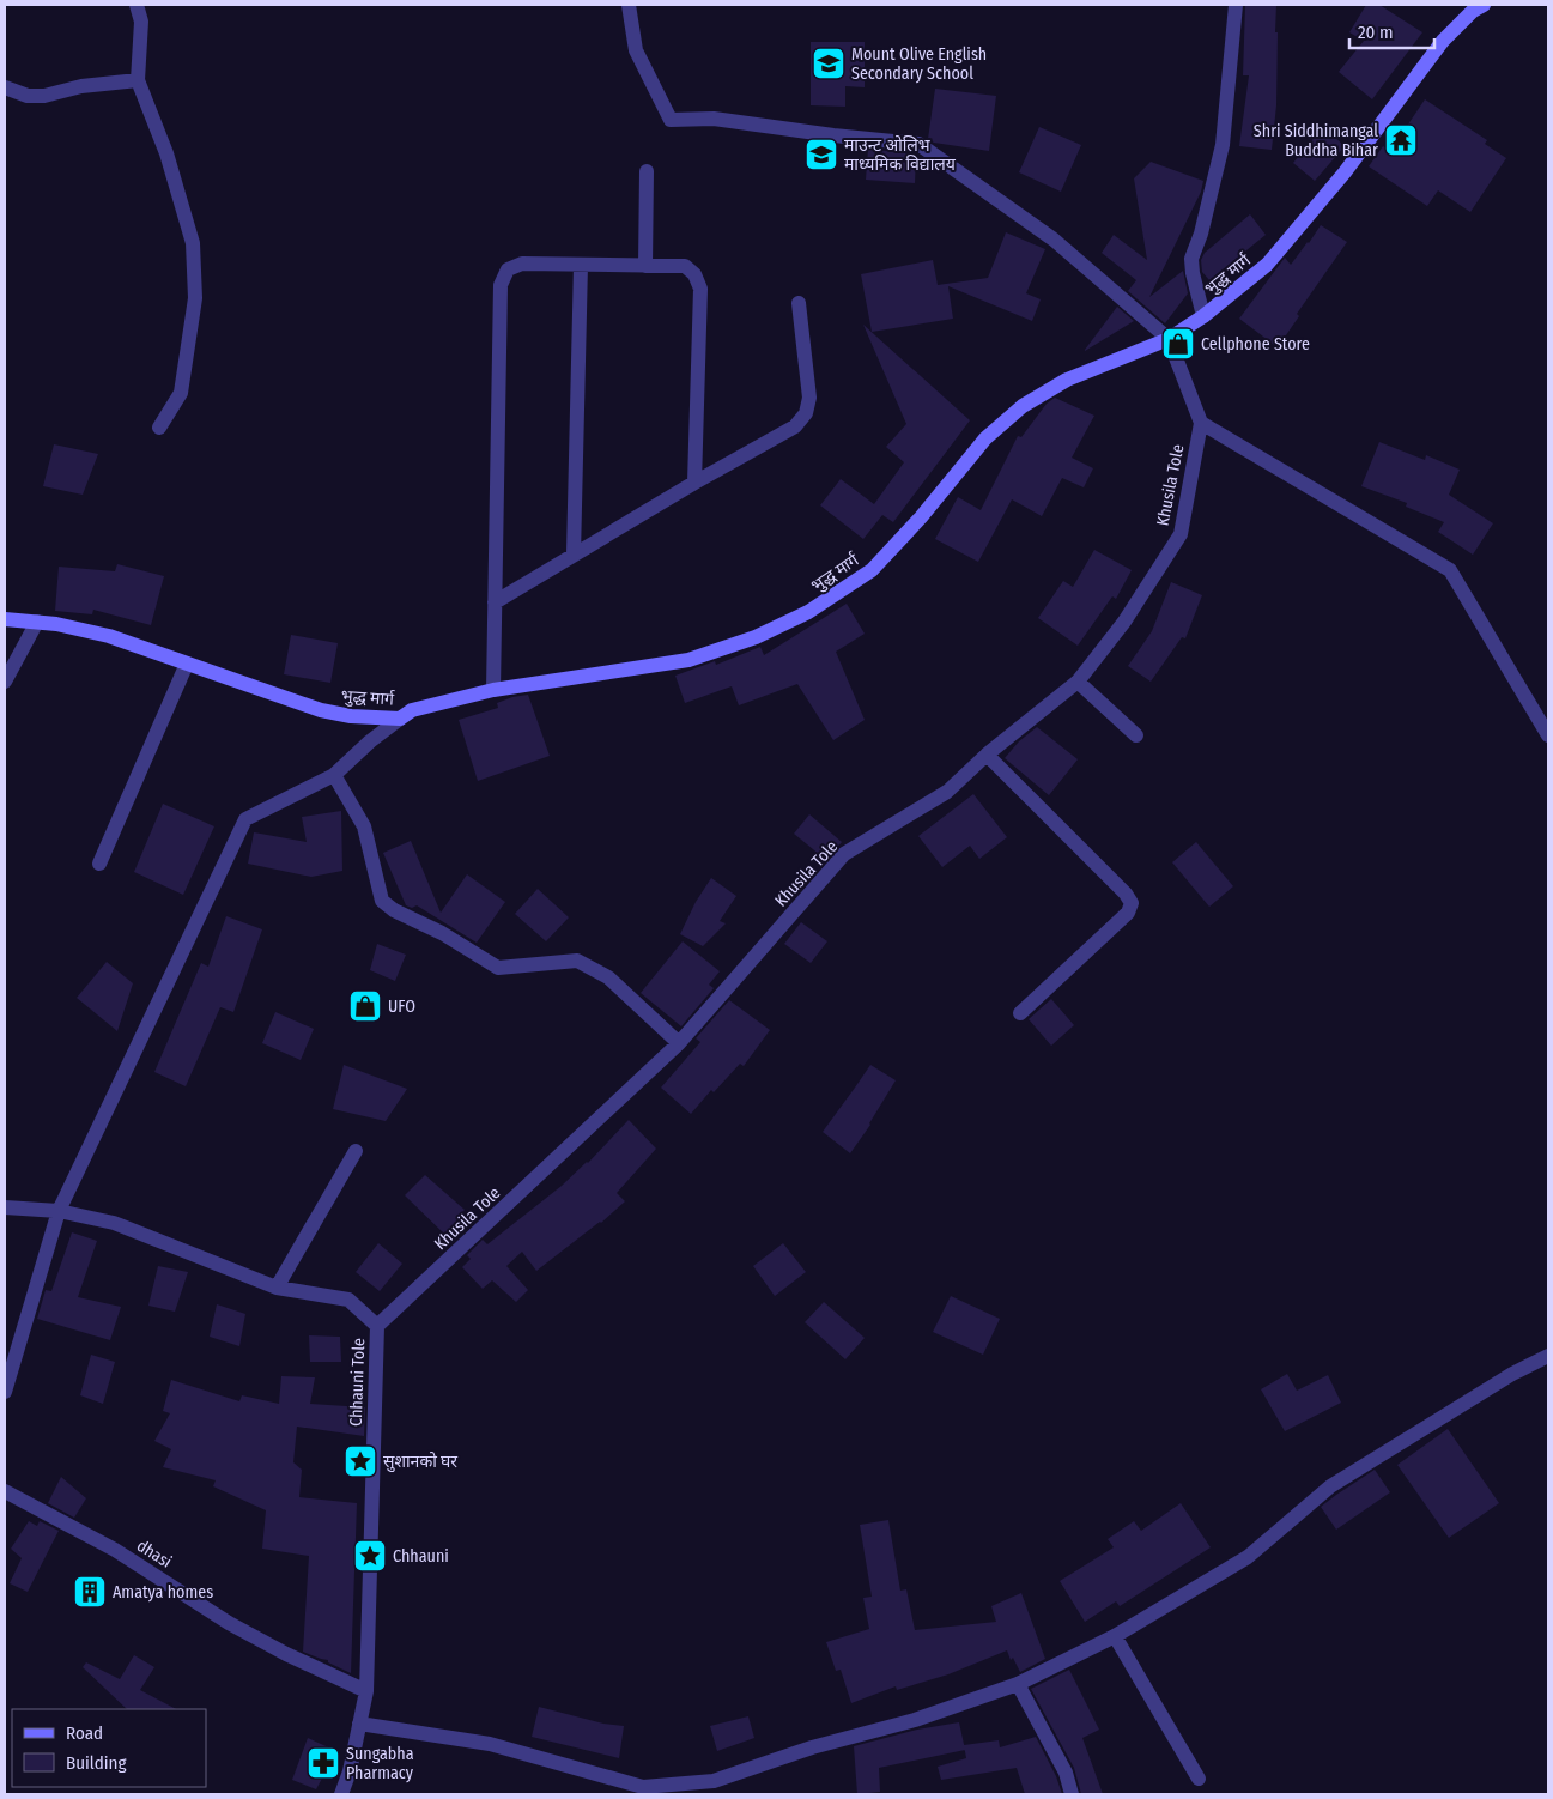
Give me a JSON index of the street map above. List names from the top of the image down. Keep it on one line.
{"streets":{"street":["भुद्ध मार्ग","Khusila Tole","Chhauni Tole","dhasi"]},"crossings":[["Khusila Tole","Chhauni Tole"],["Chhauni Tole","dhasi"]],"places":{"school or university":["Mount Olive English Secondary School","माउन्ट ओलिभ माध्यमिक विद्यालय"],"temple":["Shri Siddhimangal Buddha Bihar"],"shop":["Cellphone Store","UFO"],"place":["सुशानको घर","Chhauni"],"building":["Amatya homes"],"pharmacy":["Sungabha Pharmacy"]},"legend":["Road","Building"],"scale_bar":"20 m"}
